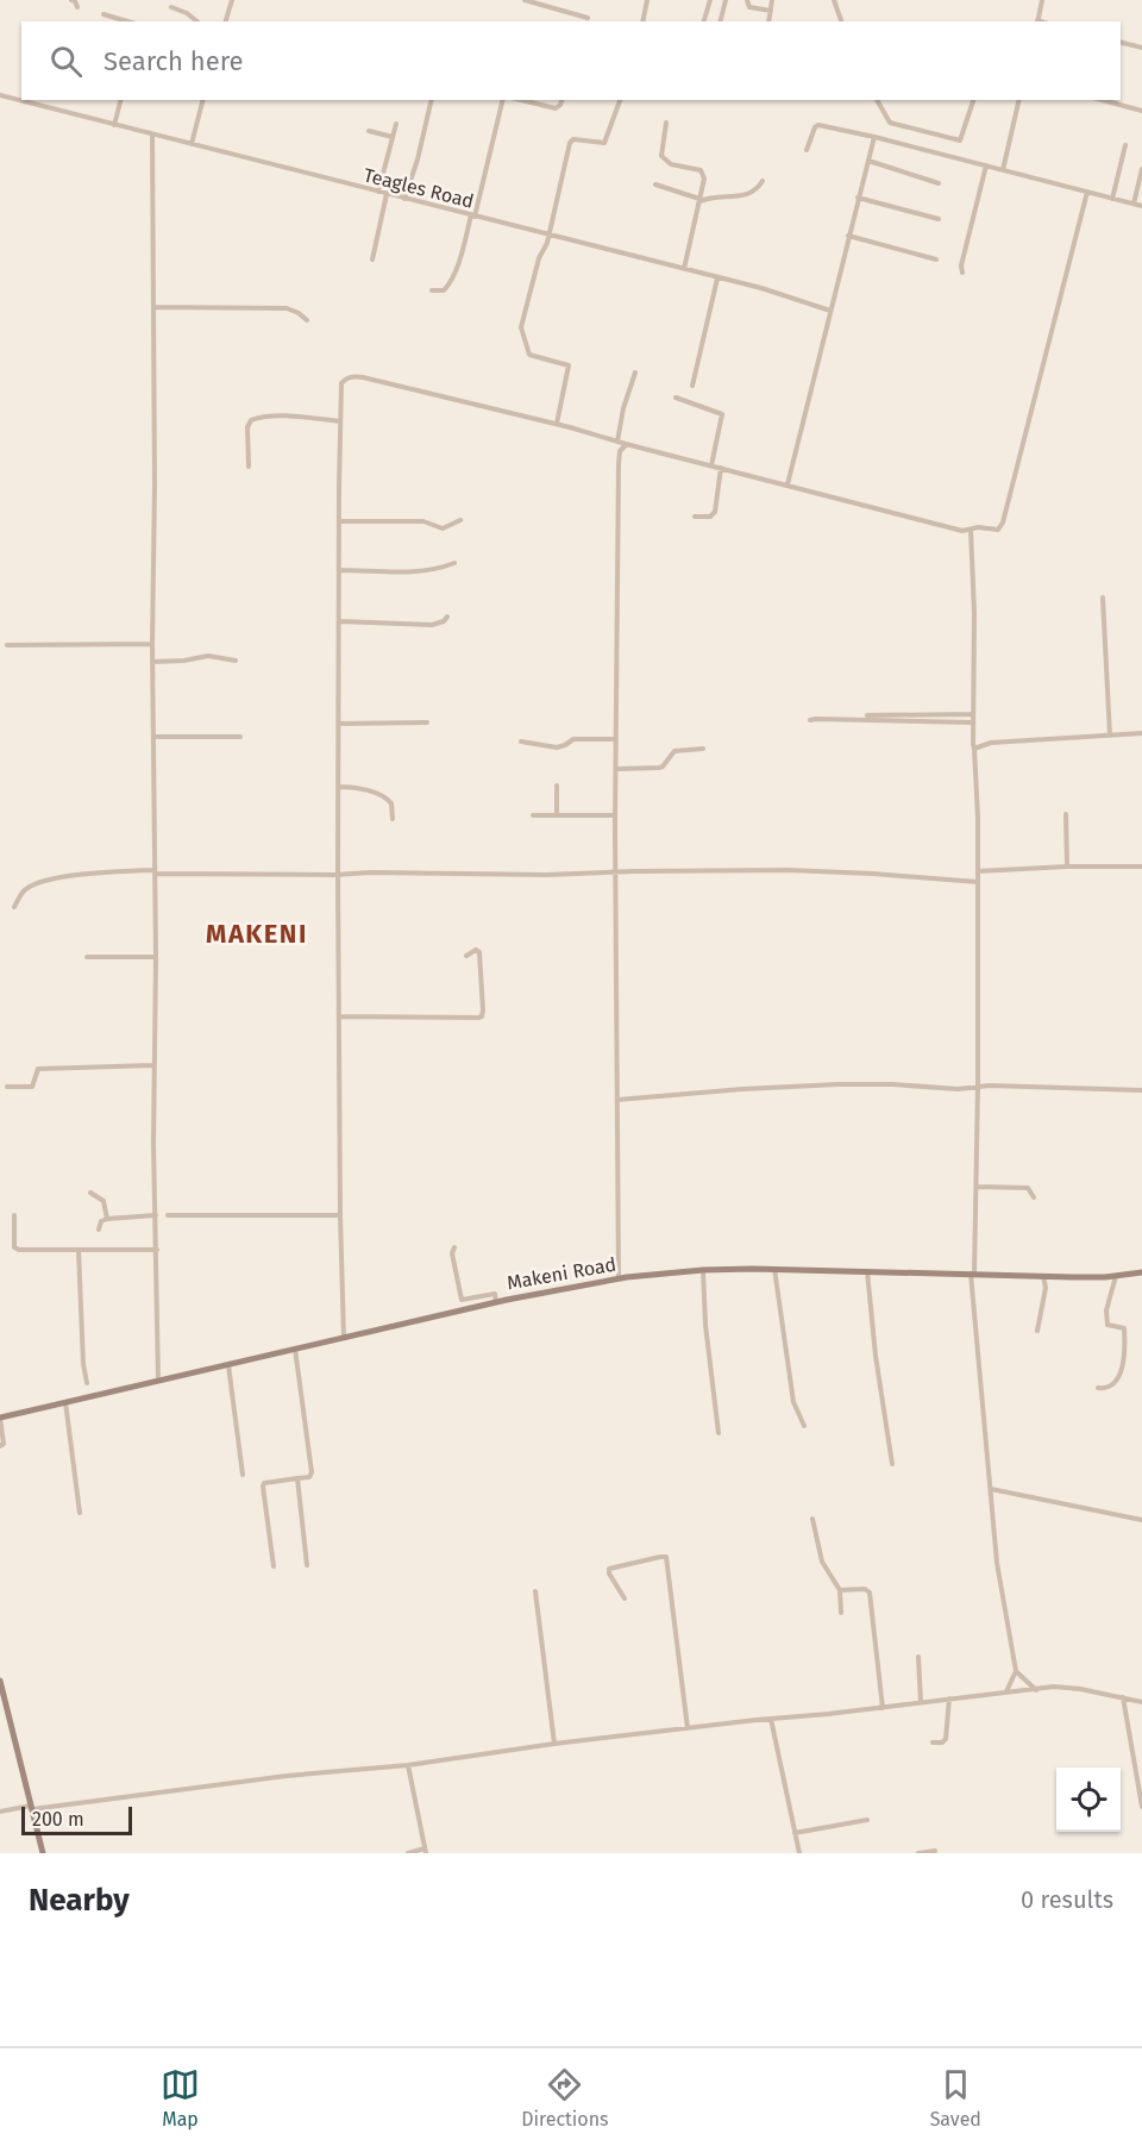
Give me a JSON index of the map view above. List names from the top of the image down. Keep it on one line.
{"streets":{"main road":["Makeni Road"],"street":["Teagles Road"]},"districts":["MAKENI"],"scale_bar":"200 m","page":{"search":"Search here","scale":"200 m","heading":["Nearby","0 results"],"nav":["Map","Directions","Saved"]}}
